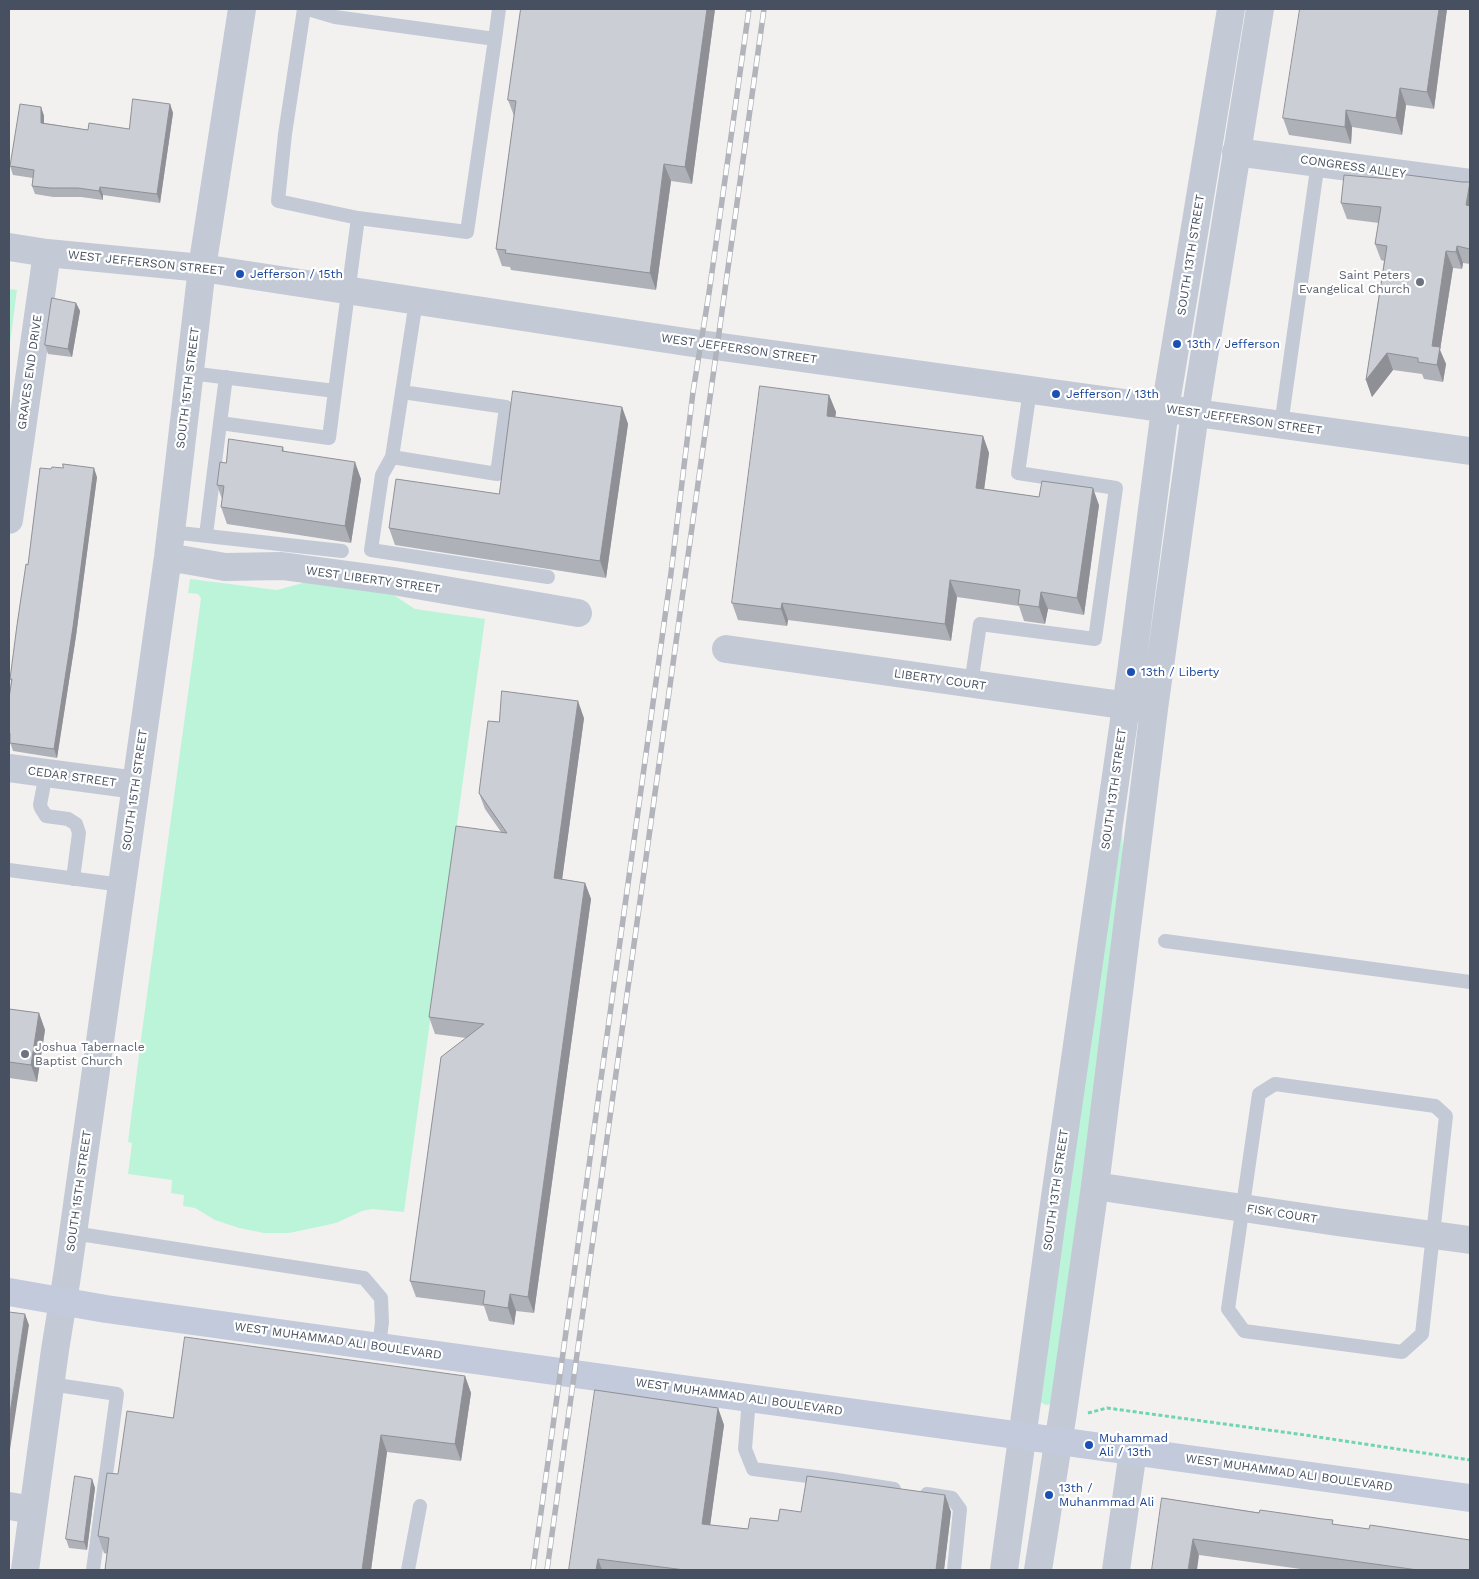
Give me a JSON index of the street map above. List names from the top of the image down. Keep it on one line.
{"streets":{"main road":["WEST MUHAMMAD ALI BOULEVARD"],"street":["CONGRESS ALLEY","SOUTH 13TH STREET","WEST JEFFERSON STREET","GRAVES END DRIVE","SOUTH 15TH STREET","WEST LIBERTY STREET","LIBERTY COURT","CEDAR STREET","FISK COURT"]},"crossings":[["SOUTH 13TH STREET","WEST JEFFERSON STREET"],["SOUTH 13TH STREET","LIBERTY COURT"],["SOUTH 13TH STREET","WEST MUHAMMAD ALI BOULEVARD"],["WEST JEFFERSON STREET","GRAVES END DRIVE"],["WEST JEFFERSON STREET","SOUTH 15TH STREET"],["SOUTH 15TH STREET","WEST LIBERTY STREET"],["SOUTH 15TH STREET","CEDAR STREET"],["SOUTH 15TH STREET","WEST MUHAMMAD ALI BOULEVARD"]],"places":["Jefferson / 15th","Saint Peters Evangelical Church","13th / Jefferson","Jefferson / 13th","13th / Liberty","Joshua Tabernacle Baptist Church","Muhammad Ali / 13th","13th / Muhanmmad Ali"]}
